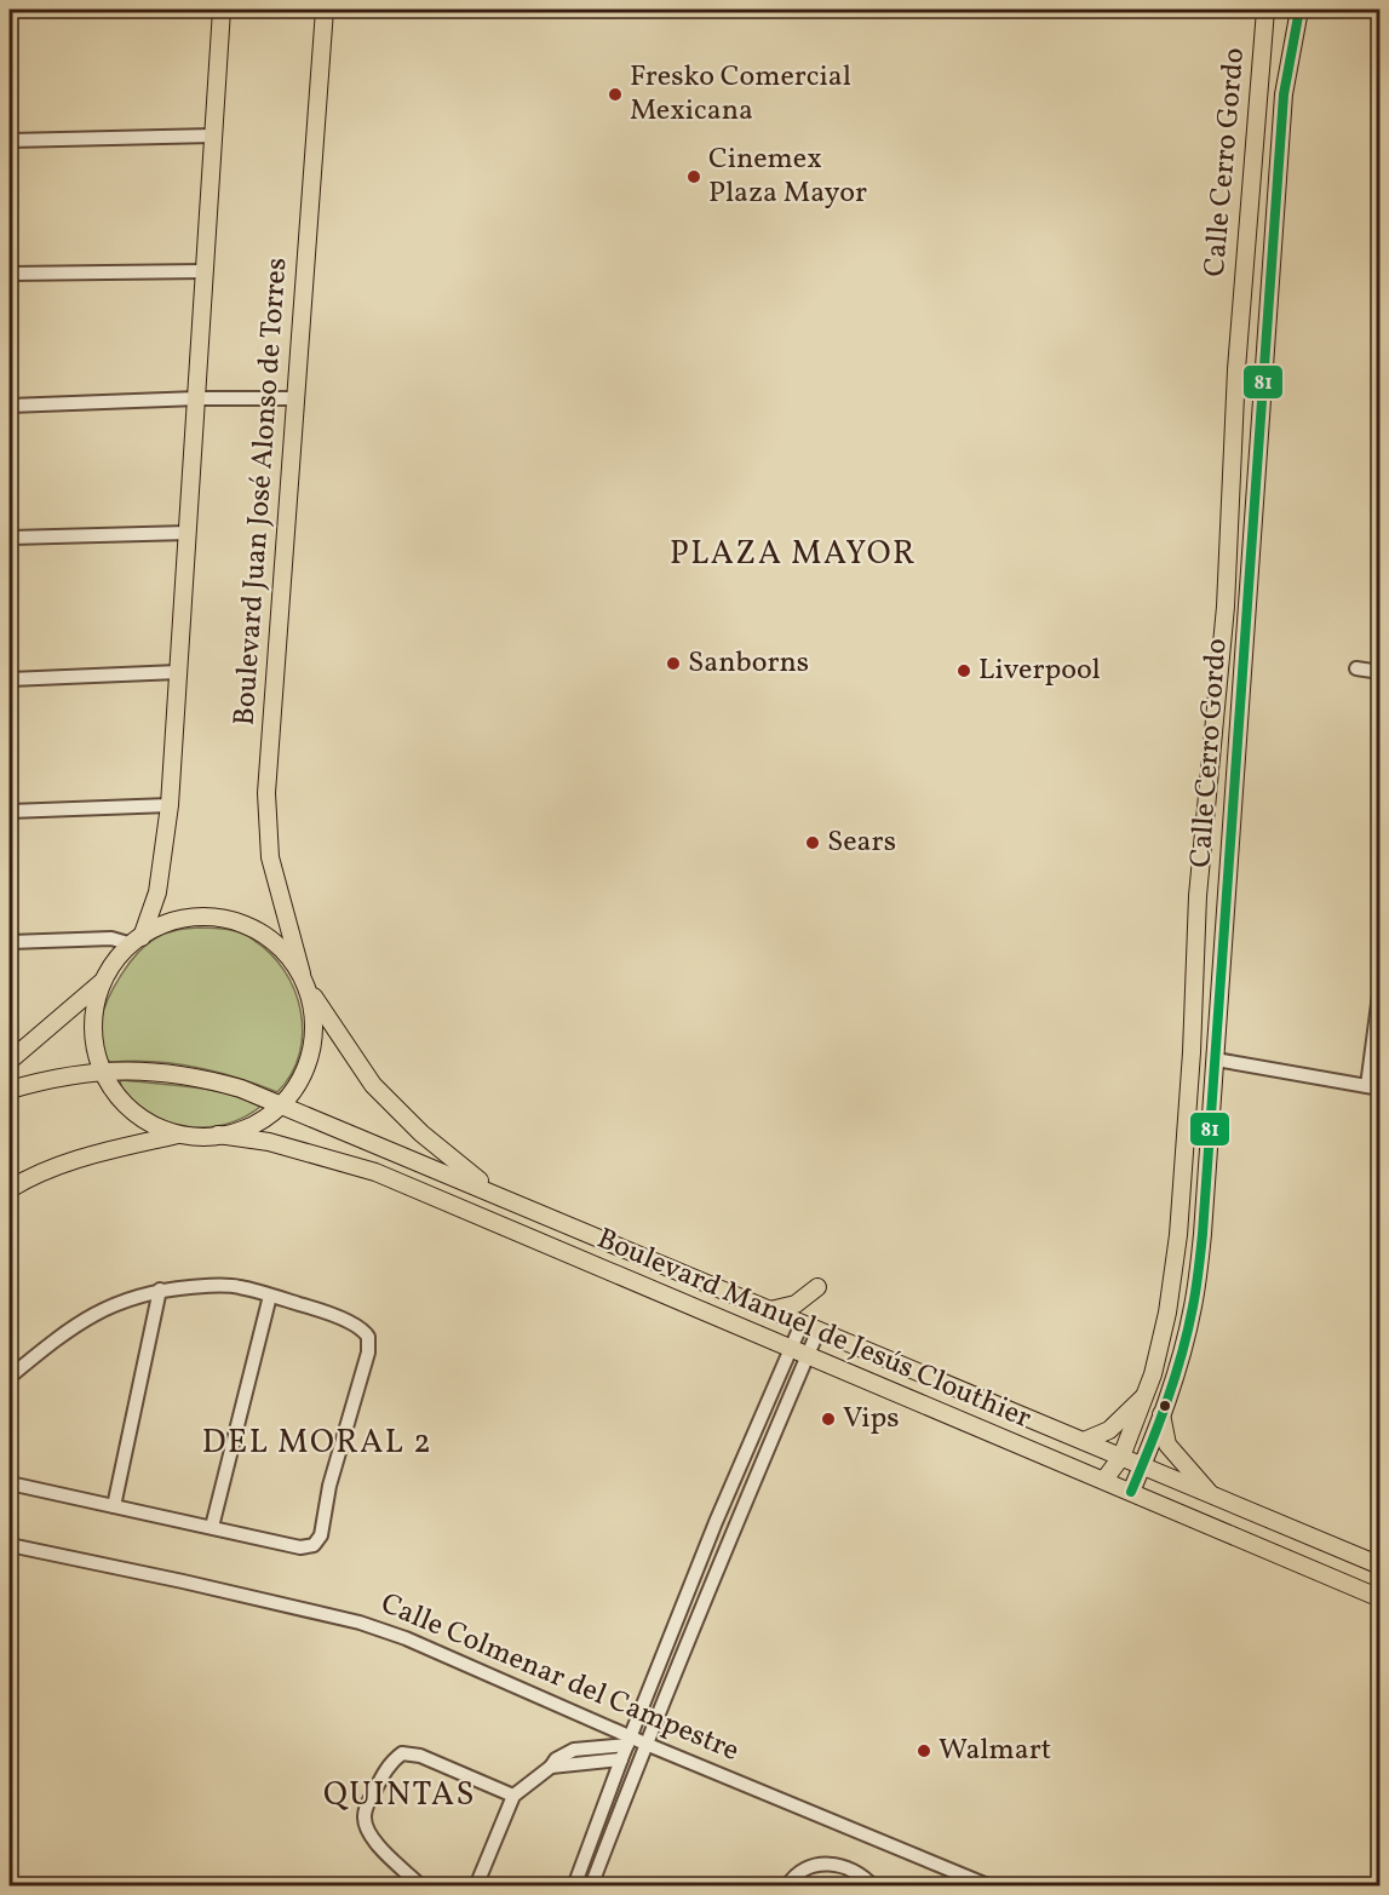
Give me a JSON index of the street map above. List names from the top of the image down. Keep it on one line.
{"streets":{"main road":["Calle Cerro Gordo","Boulevard Juan José Alonso de Torres","Boulevard Manuel de Jesús Clouthier"],"street":["Calle Colmenar del Campestre"]},"crossings":[["Calle Cerro Gordo","Boulevard Manuel de Jesús Clouthier"],["Boulevard Juan José Alonso de Torres","Boulevard Manuel de Jesús Clouthier"]],"districts":["PLAZA MAYOR","DEL MORAL 2","QUINTAS"],"places":["Fresko Comercial Mexicana","Cinemex Plaza Mayor","Sanborns","Liverpool","Sears","Vips","Walmart"],"lines":["transit line 81"]}
